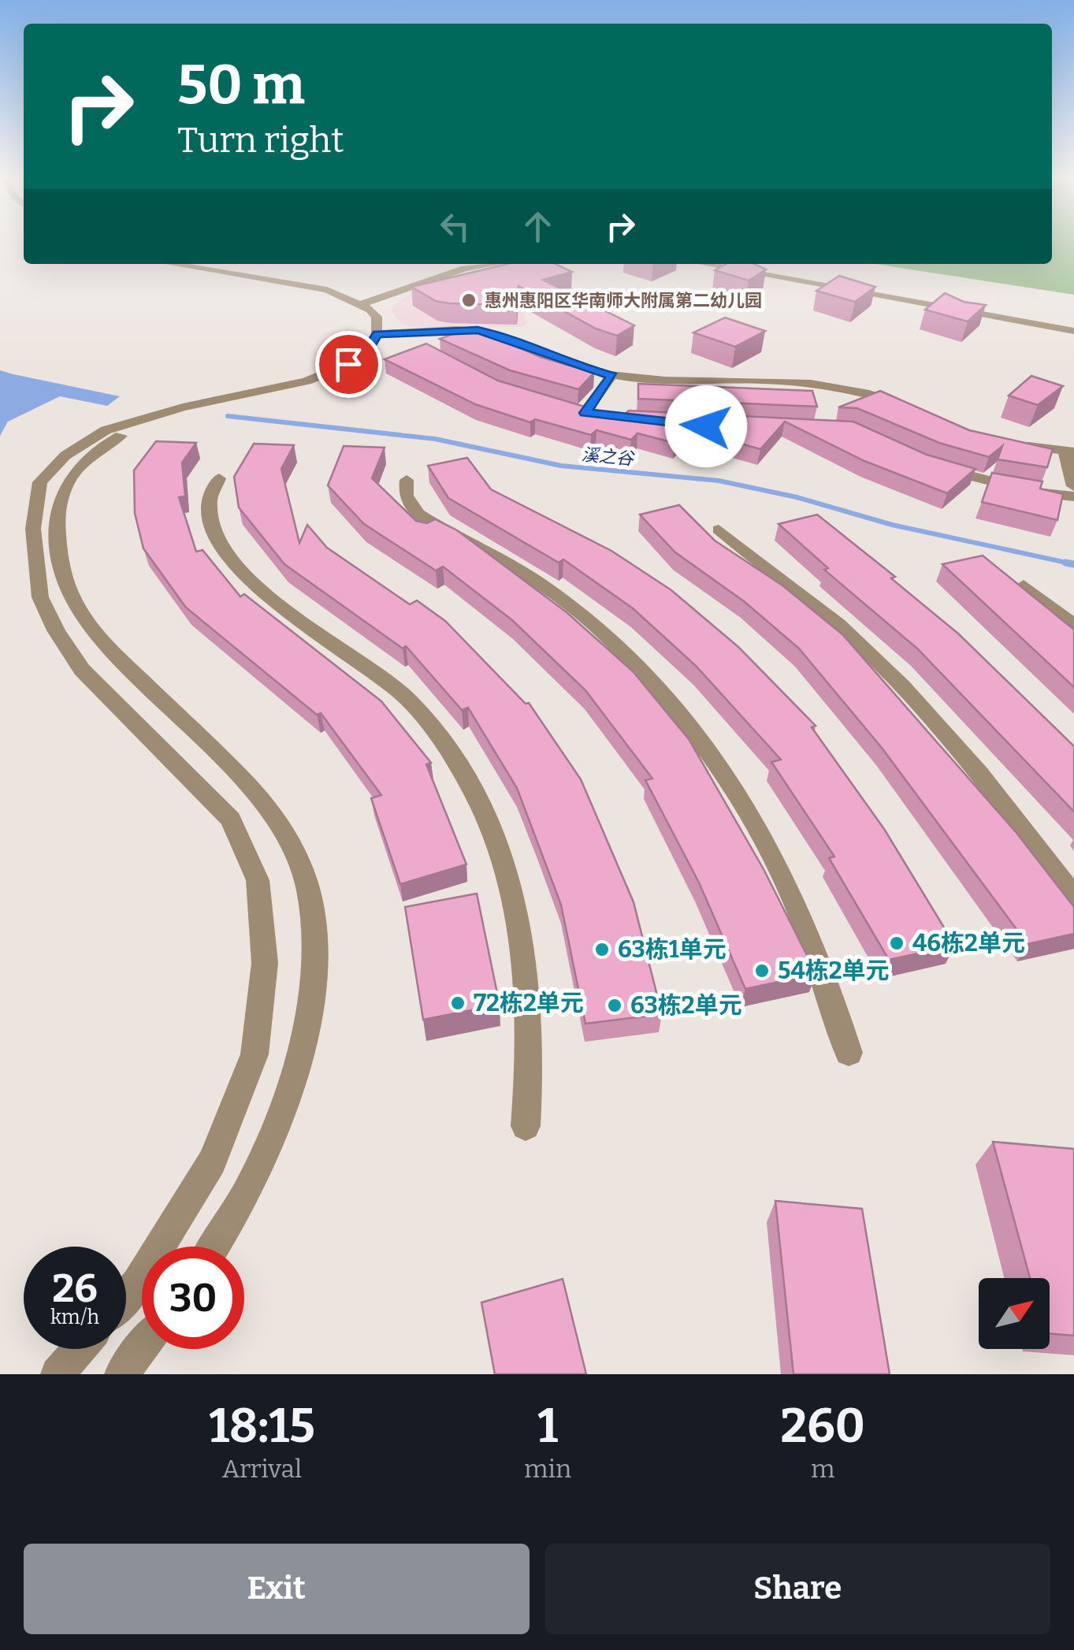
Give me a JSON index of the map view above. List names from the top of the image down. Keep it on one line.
{"water":["溪之谷"],"places":["惠州惠阳区华南师大附属第二幼儿园","46栋2单元","63栋1单元","54栋2单元","72栋2单元","63栋2单元"],"north":"top right","page":{"turn":["50 m","Turn right"],"speed":"26 km/h","limit":"30","eta":["18:15","Arrival","1","min","260","m"],"buttons":["Exit","Share"]}}
